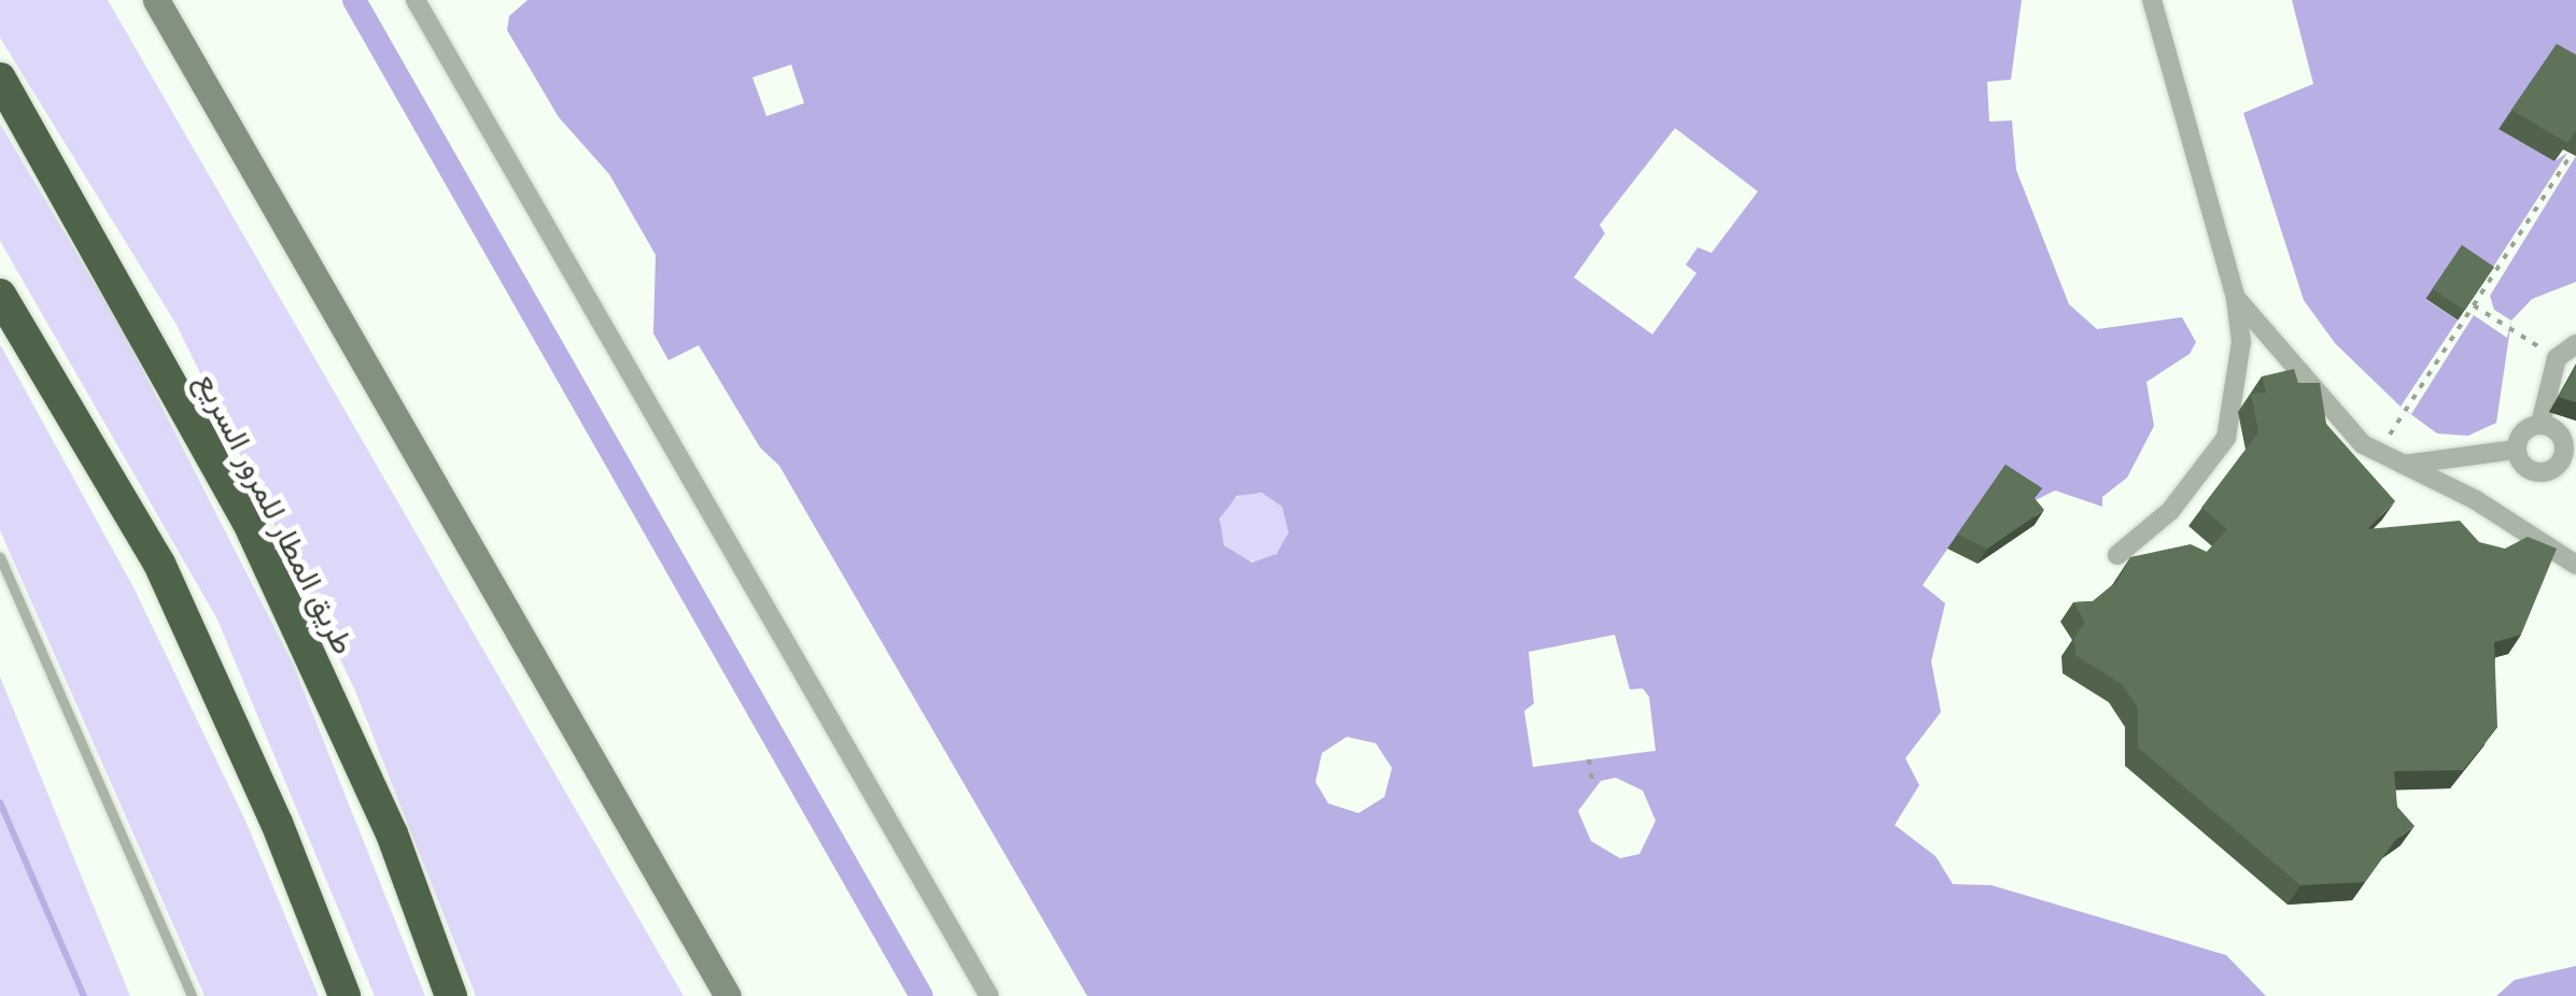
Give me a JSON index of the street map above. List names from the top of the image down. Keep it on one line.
{"streets":{"highway":["طريق المطار للمرور السريع"]}}
